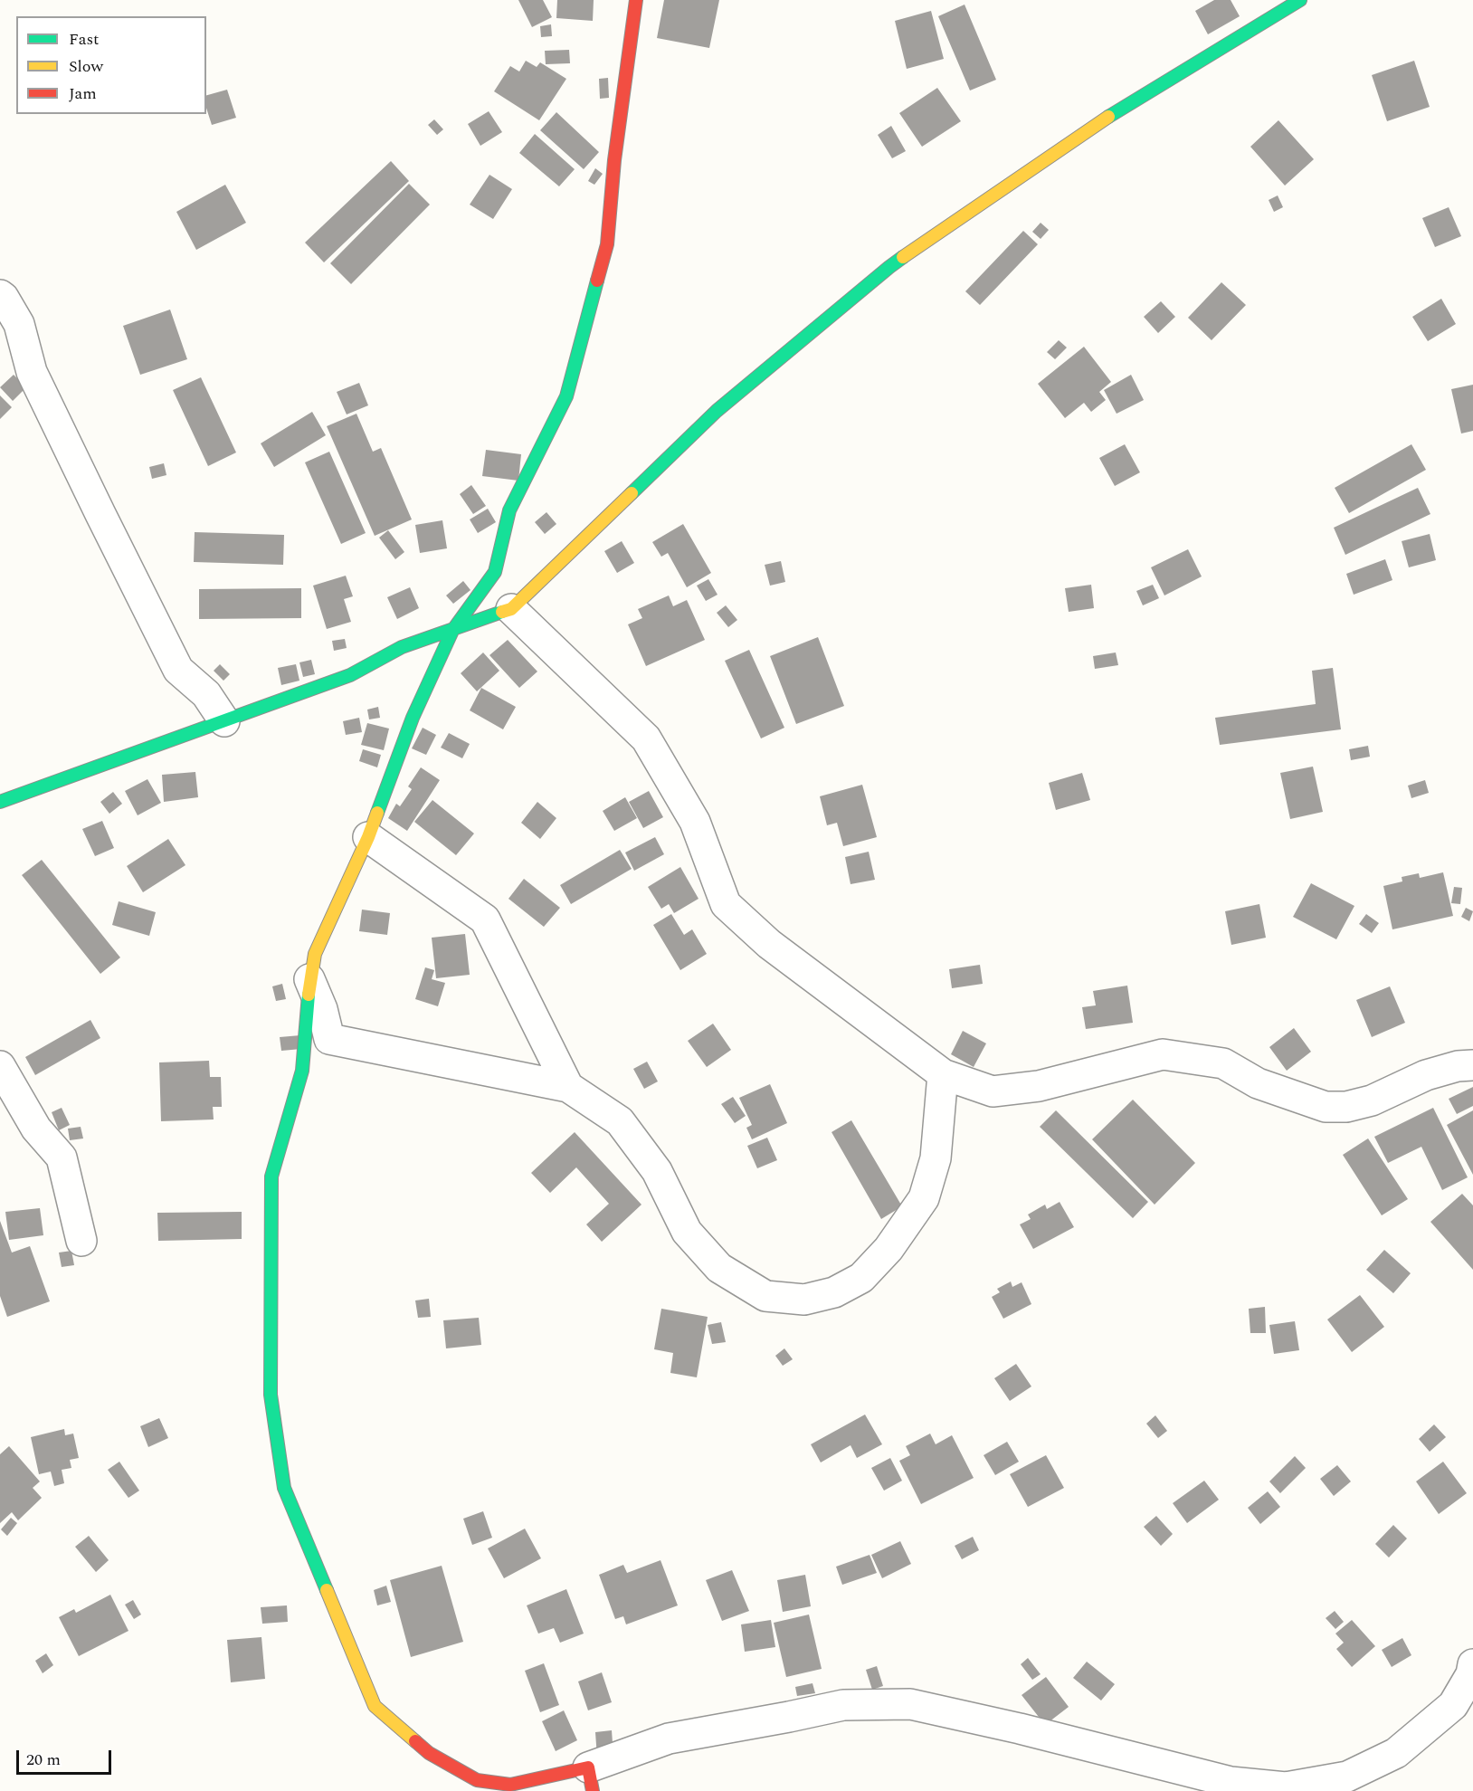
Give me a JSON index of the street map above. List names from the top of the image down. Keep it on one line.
{"legend":["Fast","Slow","Jam"],"scale_bar":"20 m"}
